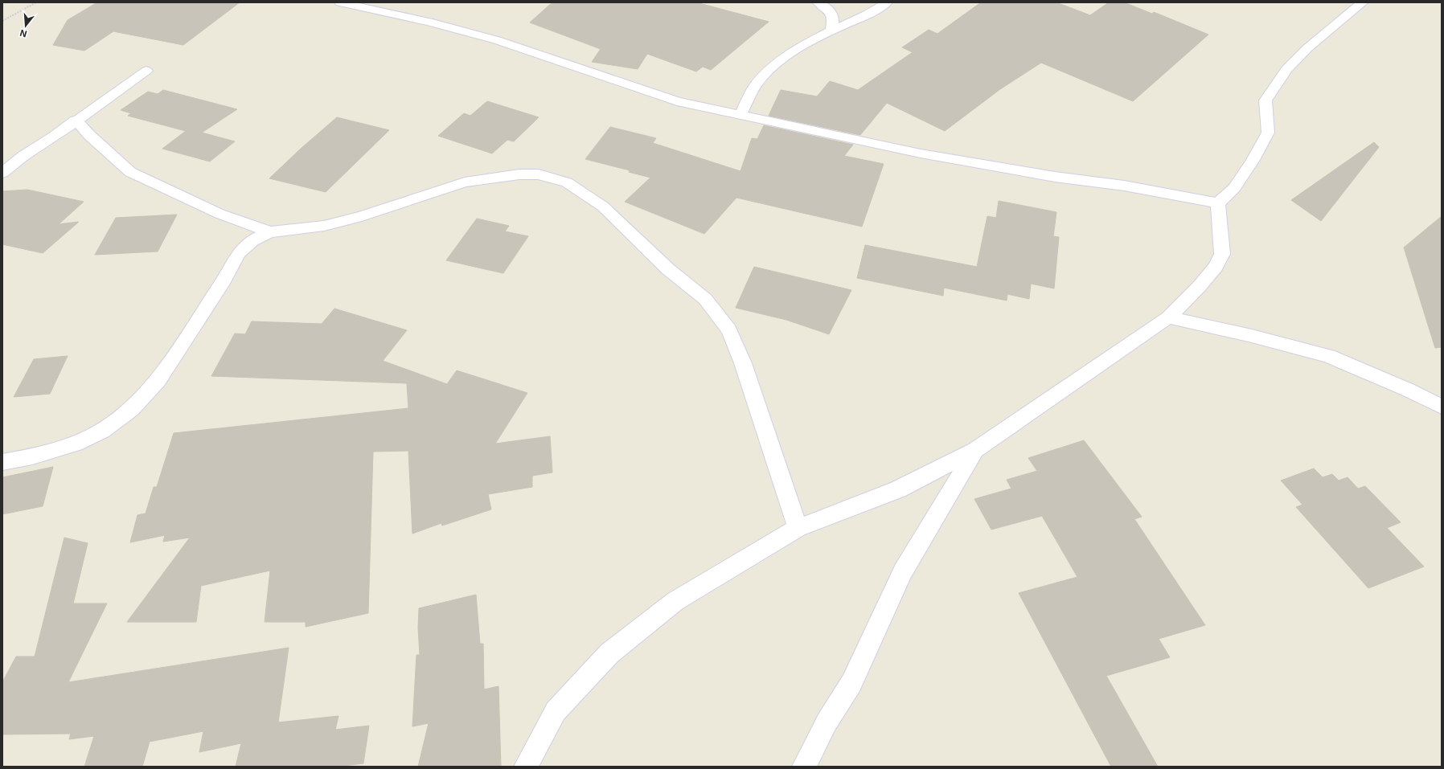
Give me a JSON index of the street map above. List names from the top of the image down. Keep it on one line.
{"north":"bottom"}
